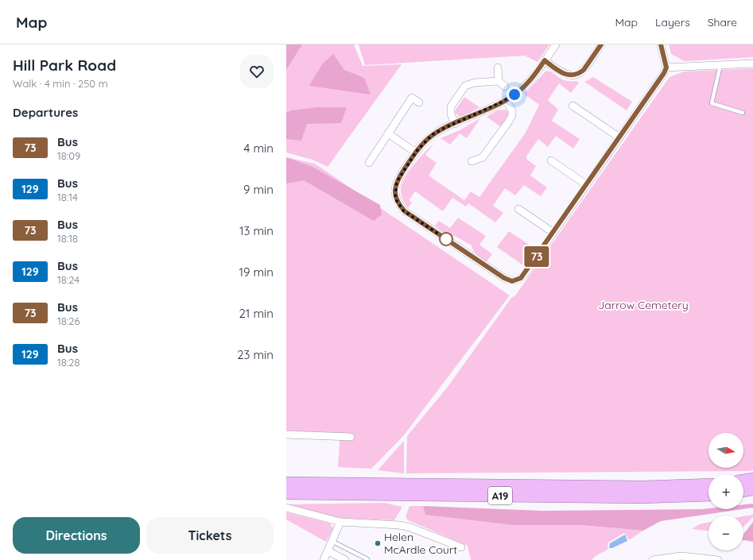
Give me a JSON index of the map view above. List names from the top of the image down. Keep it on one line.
{"streets":{"highway":["A19"]},"parks":["Jarrow Cemetery"],"places":["Helen McArdle Court"],"lines":["bus line 73"],"north":"right","page":{"header":"Map","nav":["Map","Layers","Share"],"heading":[["Hill Park Road","Walk · 4 min · 250 m"],"Departures"],"on_map":"73","list":[{"mark":"73","name":"Bus","note":"18:09","value":"4 min"},{"mark":"129","name":"Bus","note":"18:14","value":"9 min"},{"mark":"73","name":"Bus","note":"18:18","value":"13 min"},{"mark":"129","name":"Bus","note":"18:24","value":"19 min"},{"mark":"73","name":"Bus","note":"18:26","value":"21 min"},{"mark":"129","name":"Bus","note":"18:28","value":"23 min"}],"map_buttons":["+","−"],"buttons":["Directions","Tickets"]}}
